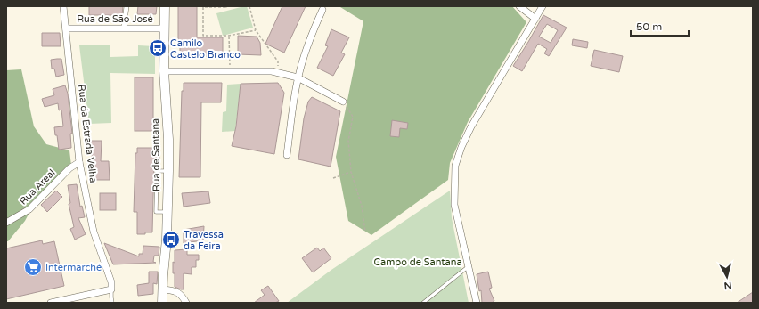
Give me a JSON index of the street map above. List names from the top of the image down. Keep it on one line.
{"streets":{"main road":["Rua de Santana"],"street":["Rua de São José","Rua da Estrada Velha","Rua Areal"]},"crossings":[["Rua de São José","Rua da Estrada Velha"],["Rua de São José","Rua de Santana"],["Rua da Estrada Velha","Rua Areal"]],"parks":["Campo de Santana"],"places":{"bus stop":["Camilo Castelo Branco","Travessa da Feira"],"supermarket":["Intermarché"]},"scale_bar":"50 m","north":"bottom"}
